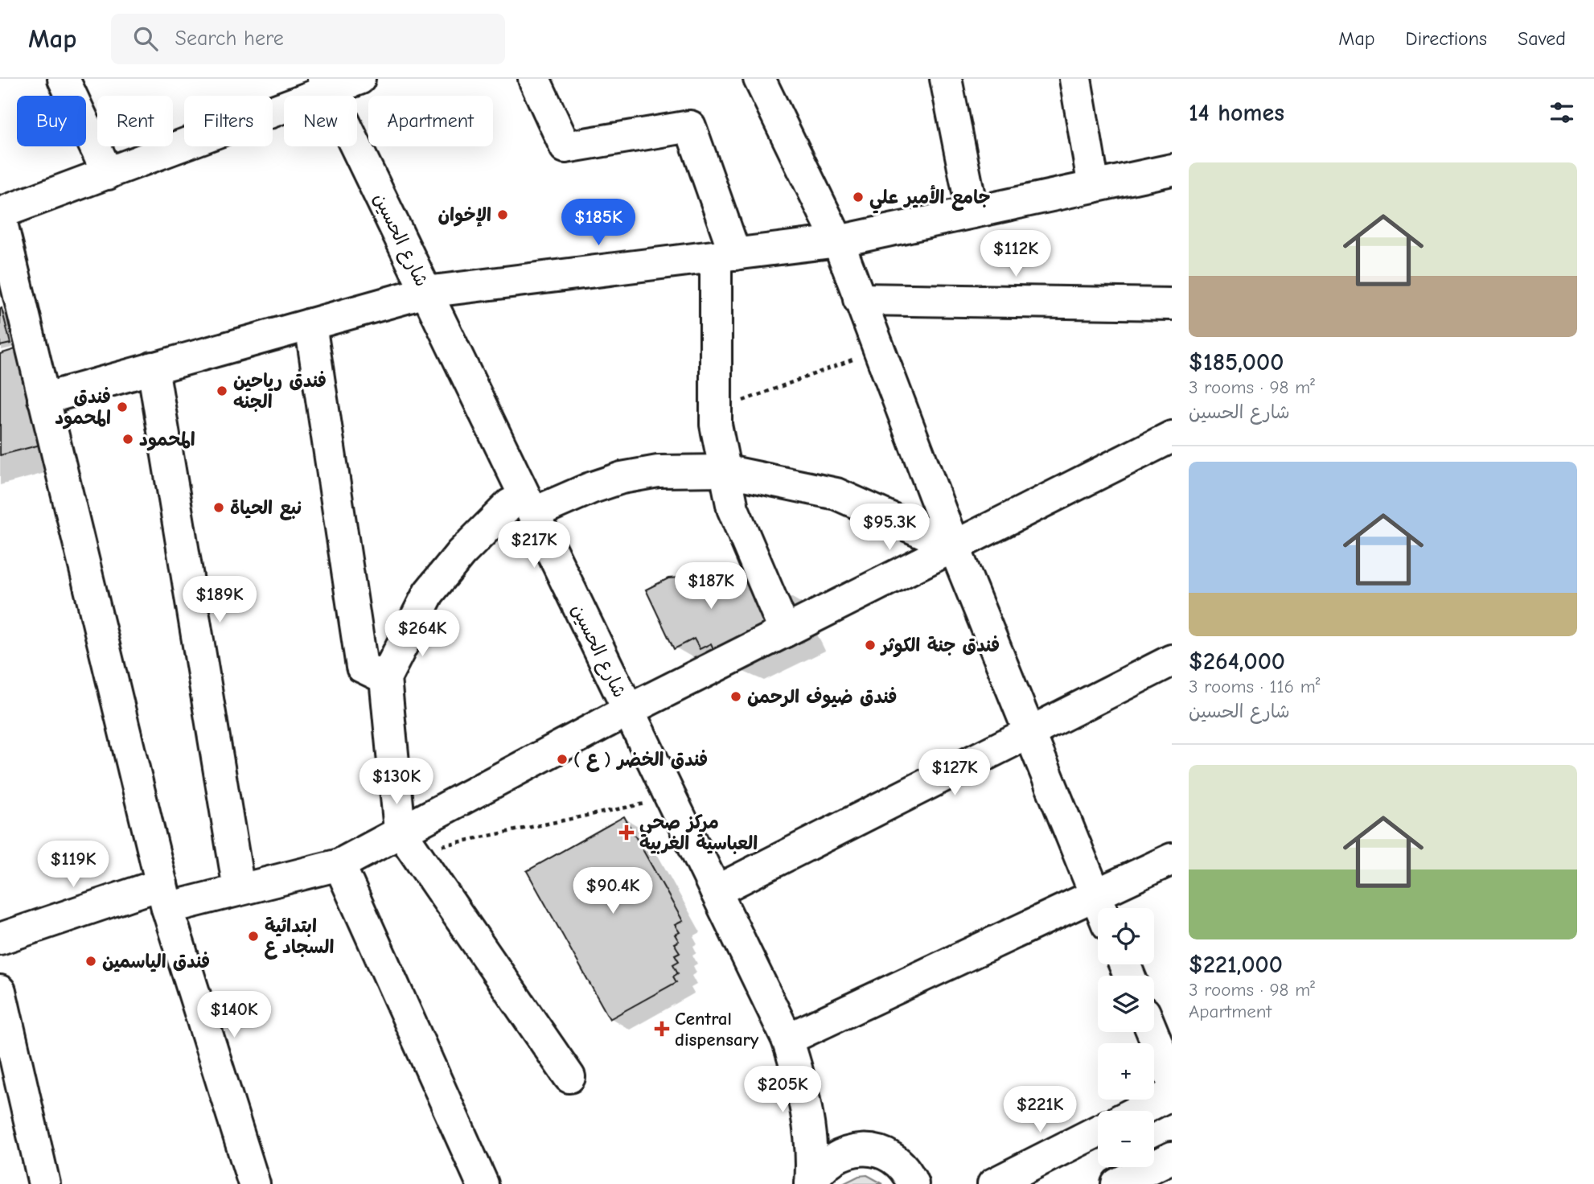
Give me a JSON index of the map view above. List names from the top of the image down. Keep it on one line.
{"streets":{"street":["شارع الحسين"]},"places":{"other":["جامع الأمير علي","الإخوان","فندق رياحين الجنه","فندق المحمود","المحمود","نبع الحياة","فندق جنة الكوثر","فندق ضيوف الرحمن","فندق الخضر ( ع )","ابتدائية السجاد ع","فندق الياسمين"],"health":["مركز صحي العباسية الغربية","Central dispensary"]},"page":{"header":"Map","search":"Search here","nav":["Map","Directions","Saved"],"heading":"14 homes","chip":["Buy","Rent","Filters","New","Apartment"],"list":[{"name":"$185,000","note":"3 rooms · 98 m² · شارع الحسين"},{"name":"$264,000","note":"3 rooms · 116 m² · شارع الحسين"},{"name":"$221,000","note":"3 rooms · 98 m² · Apartment"}],"price":["$185K","$112K","$95.3K","$217K","$187K","$189K","$264K","$127K","$130K","$119K","$90.4K","$140K","$205K","$221K"],"map_buttons":["+","−"]}}
